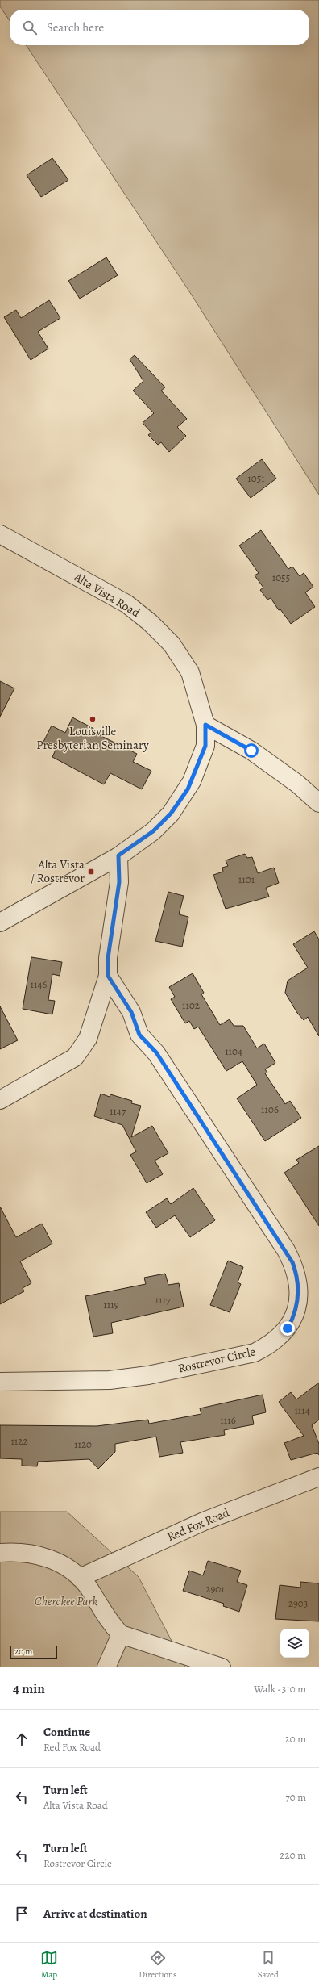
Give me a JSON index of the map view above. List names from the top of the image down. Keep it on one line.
{"streets":{"street":["Alta Vista Road","Rostrevor Circle","Red Fox Road"]},"parks":["Cherokee Park"],"places":{"other":["Louisville Presbyterian Seminary"],"transit":["Alta Vista / Rostrevor"]},"house_numbers":["1051","1055","1101","1146","1102","1104","1106","1147","1117","1119","1114","1116","1122","1120","2901","2903"],"scale_bar":"20 m","page":{"search":"Search here","scale":"20 m","heading":["4 min","Walk · 310 m"],"list":[["Continue","Red Fox Road","20 m"],["Turn left","Alta Vista Road","70 m"],["Turn left","Rostrevor Circle","220 m"],"Arrive at destination"],"nav":["Map","Directions","Saved"]}}
